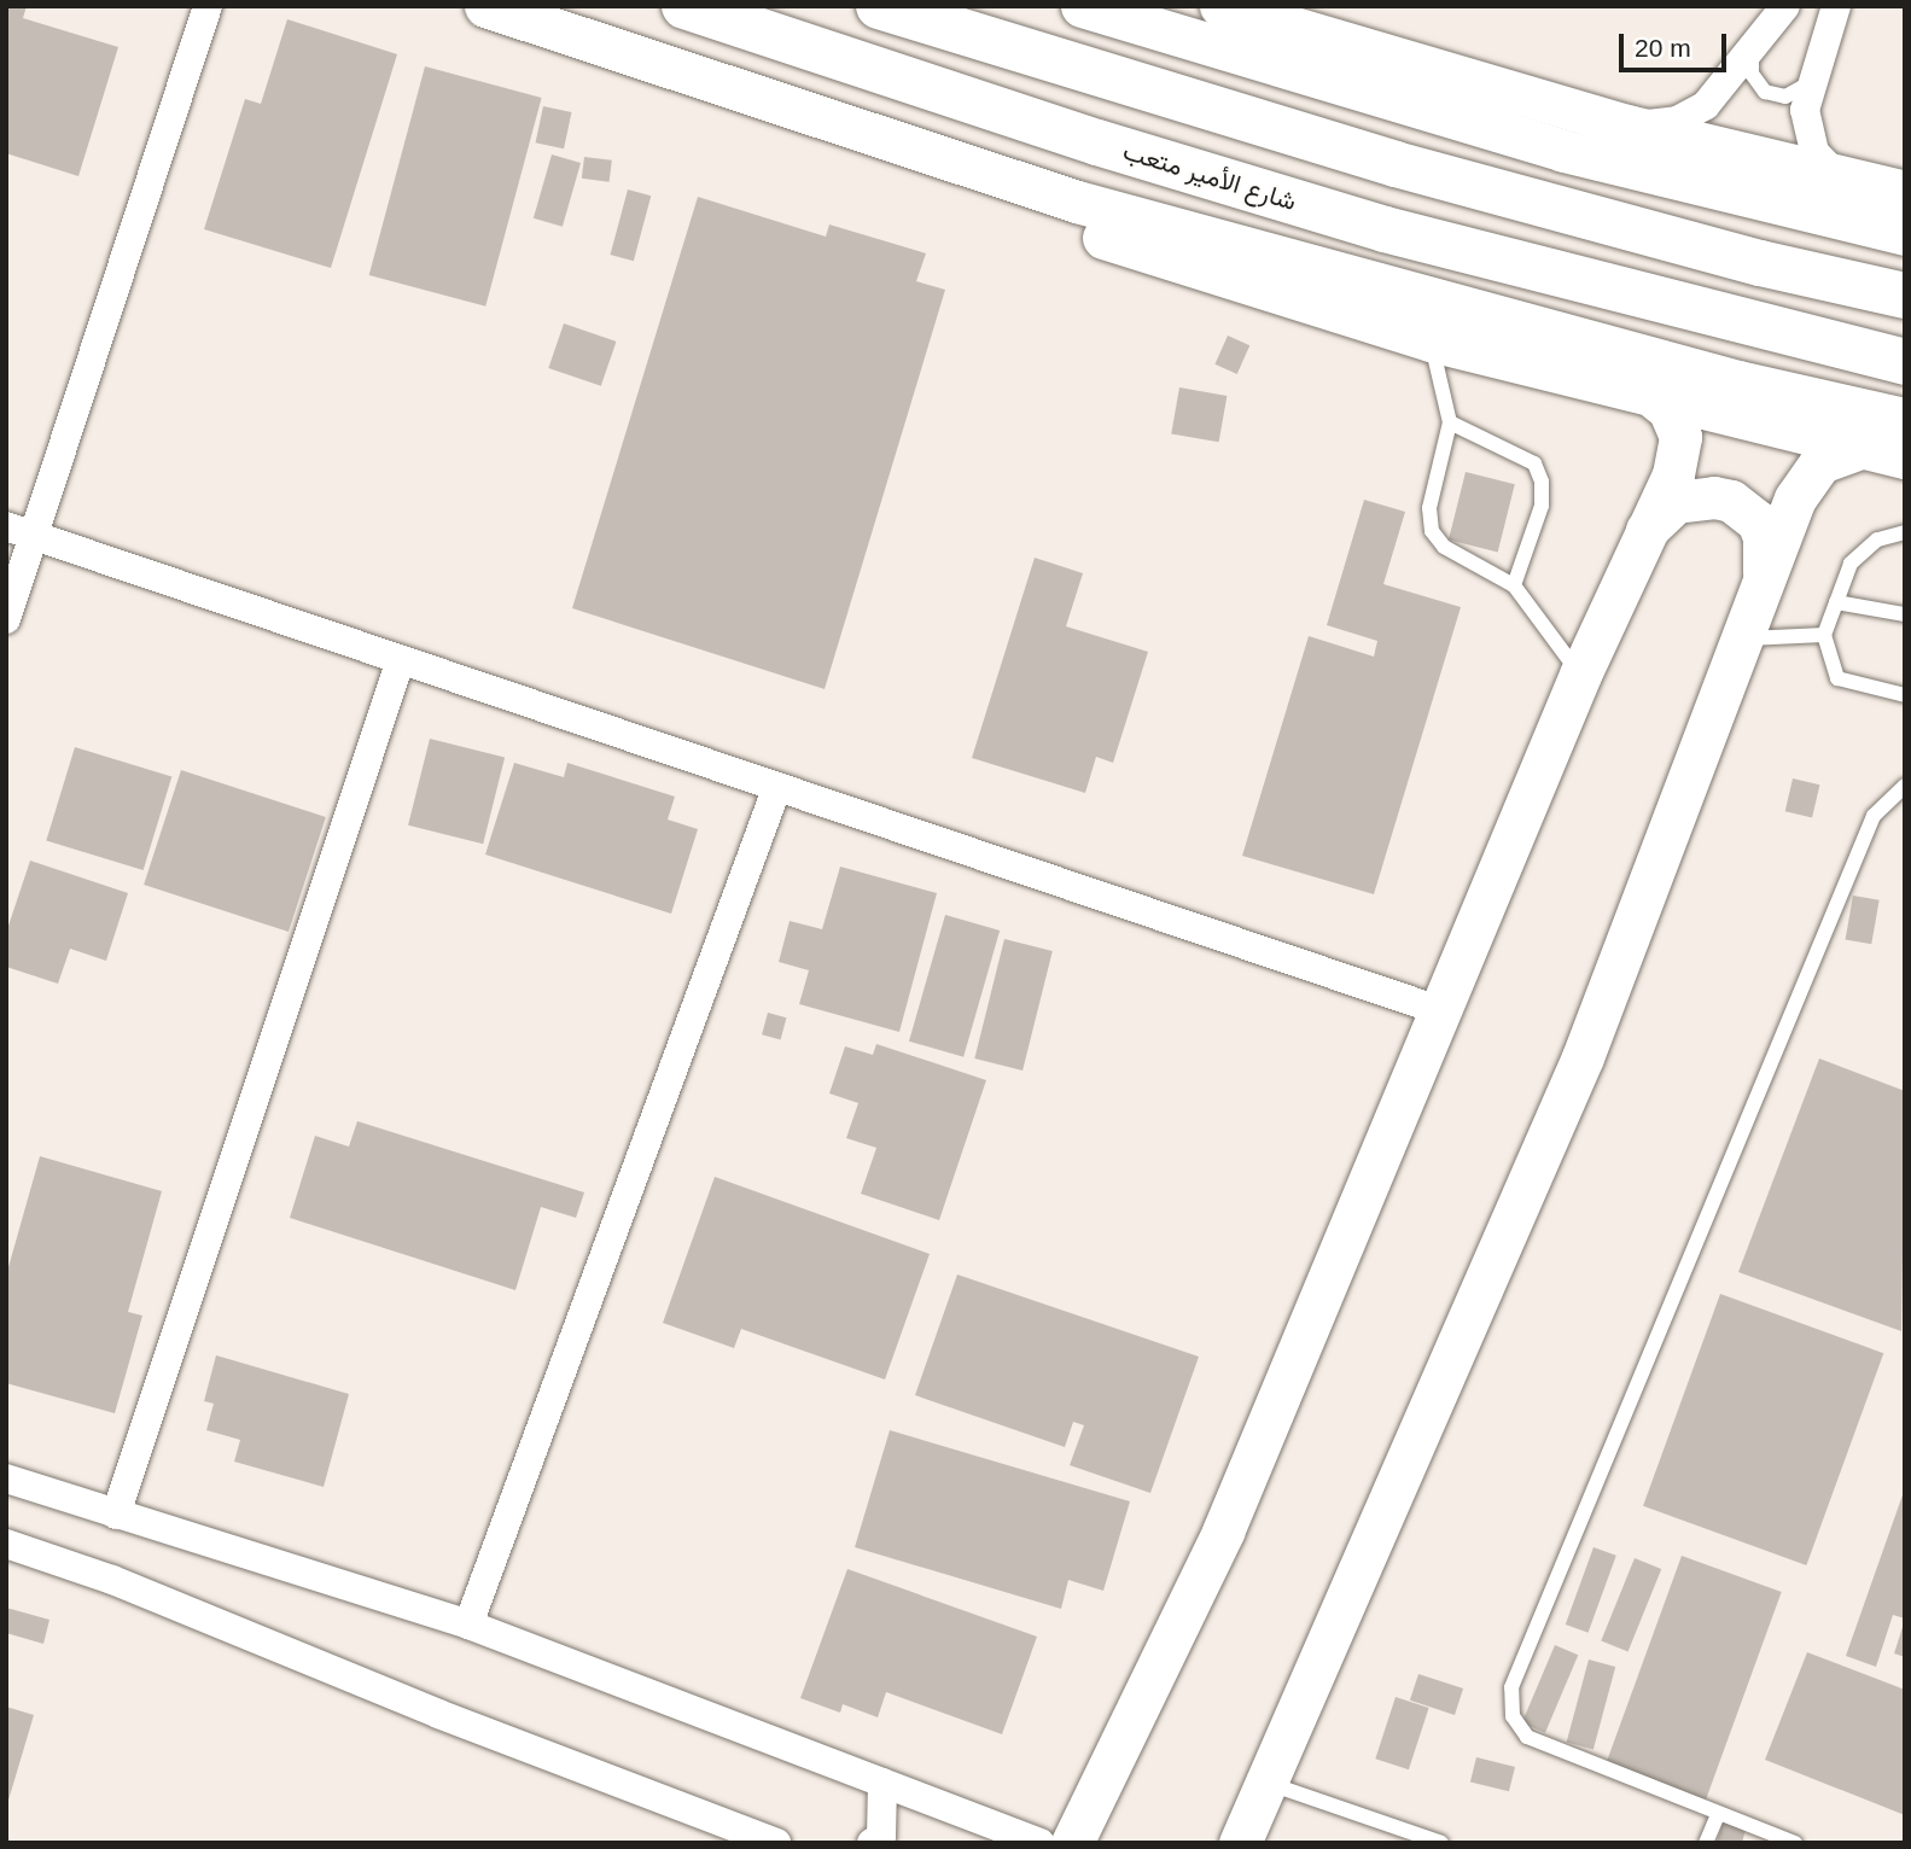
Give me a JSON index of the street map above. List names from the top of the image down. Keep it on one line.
{"streets":{"main road":["شارع الأمير متعب"]},"scale_bar":"20 m"}
